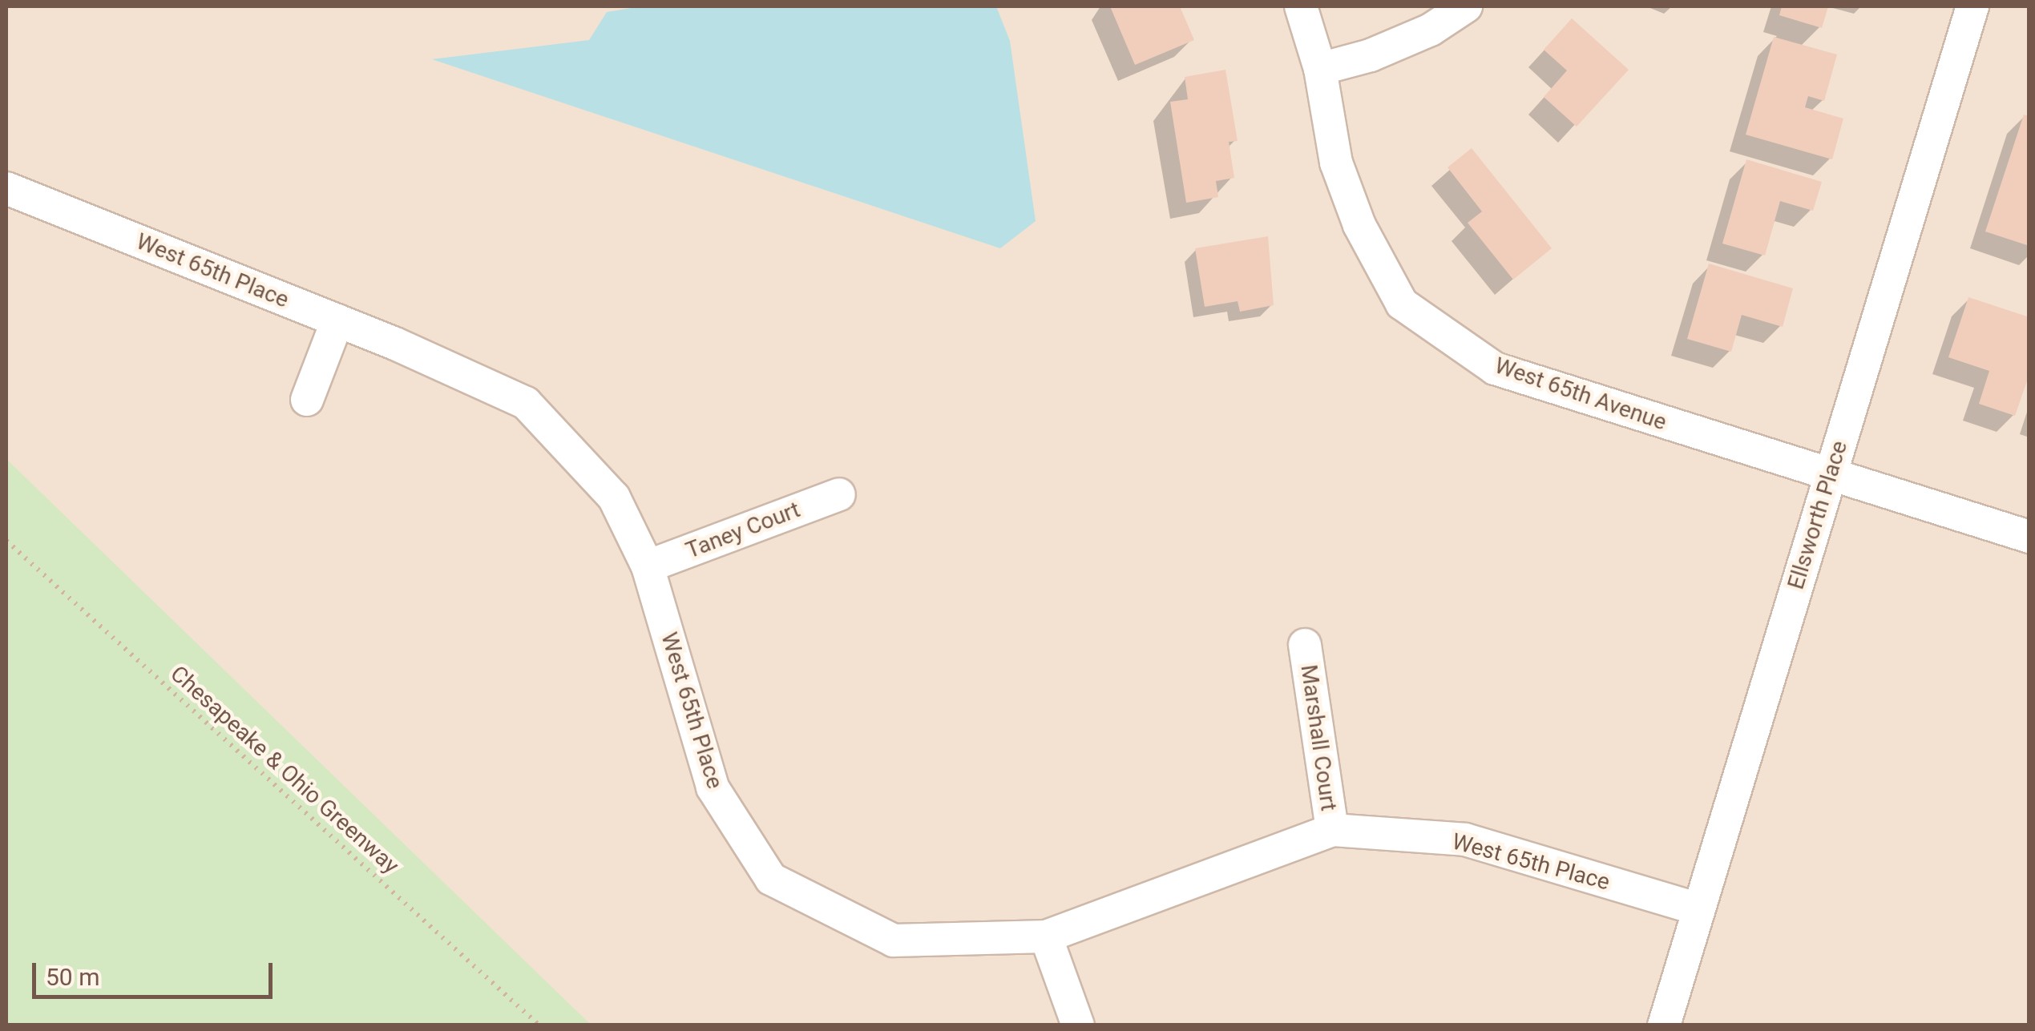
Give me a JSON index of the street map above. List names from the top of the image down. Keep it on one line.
{"streets":{"street":["West 65th Place","West 65th Avenue","Ellsworth Place","Taney Court","Marshall Court"],"path":["Chesapeake & Ohio Greenway"]},"crossings":[["West 65th Place","Ellsworth Place"],["West 65th Place","Taney Court"],["West 65th Place","Marshall Court"],["West 65th Avenue","Ellsworth Place"]],"scale_bar":"50 m"}
